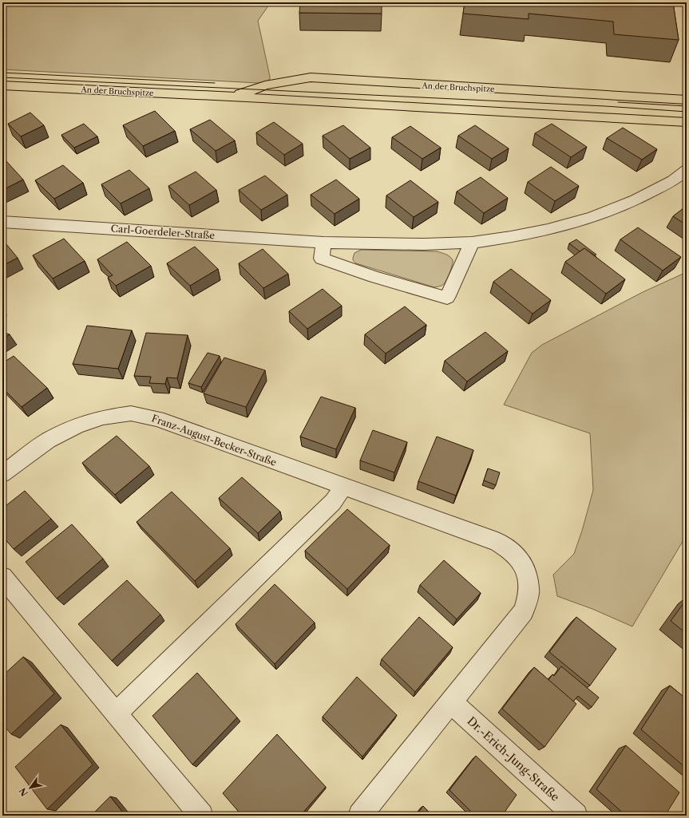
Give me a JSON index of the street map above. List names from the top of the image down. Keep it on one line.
{"streets":{"main road":["An der Bruchspitze"],"street":["Carl-Goerdeler-Straße","Franz-August-Becker-Straße","Dr.-Erich-Jung-Straße"]},"crossings":[["Franz-August-Becker-Straße","Dr.-Erich-Jung-Straße"]],"north":"bottom left"}
